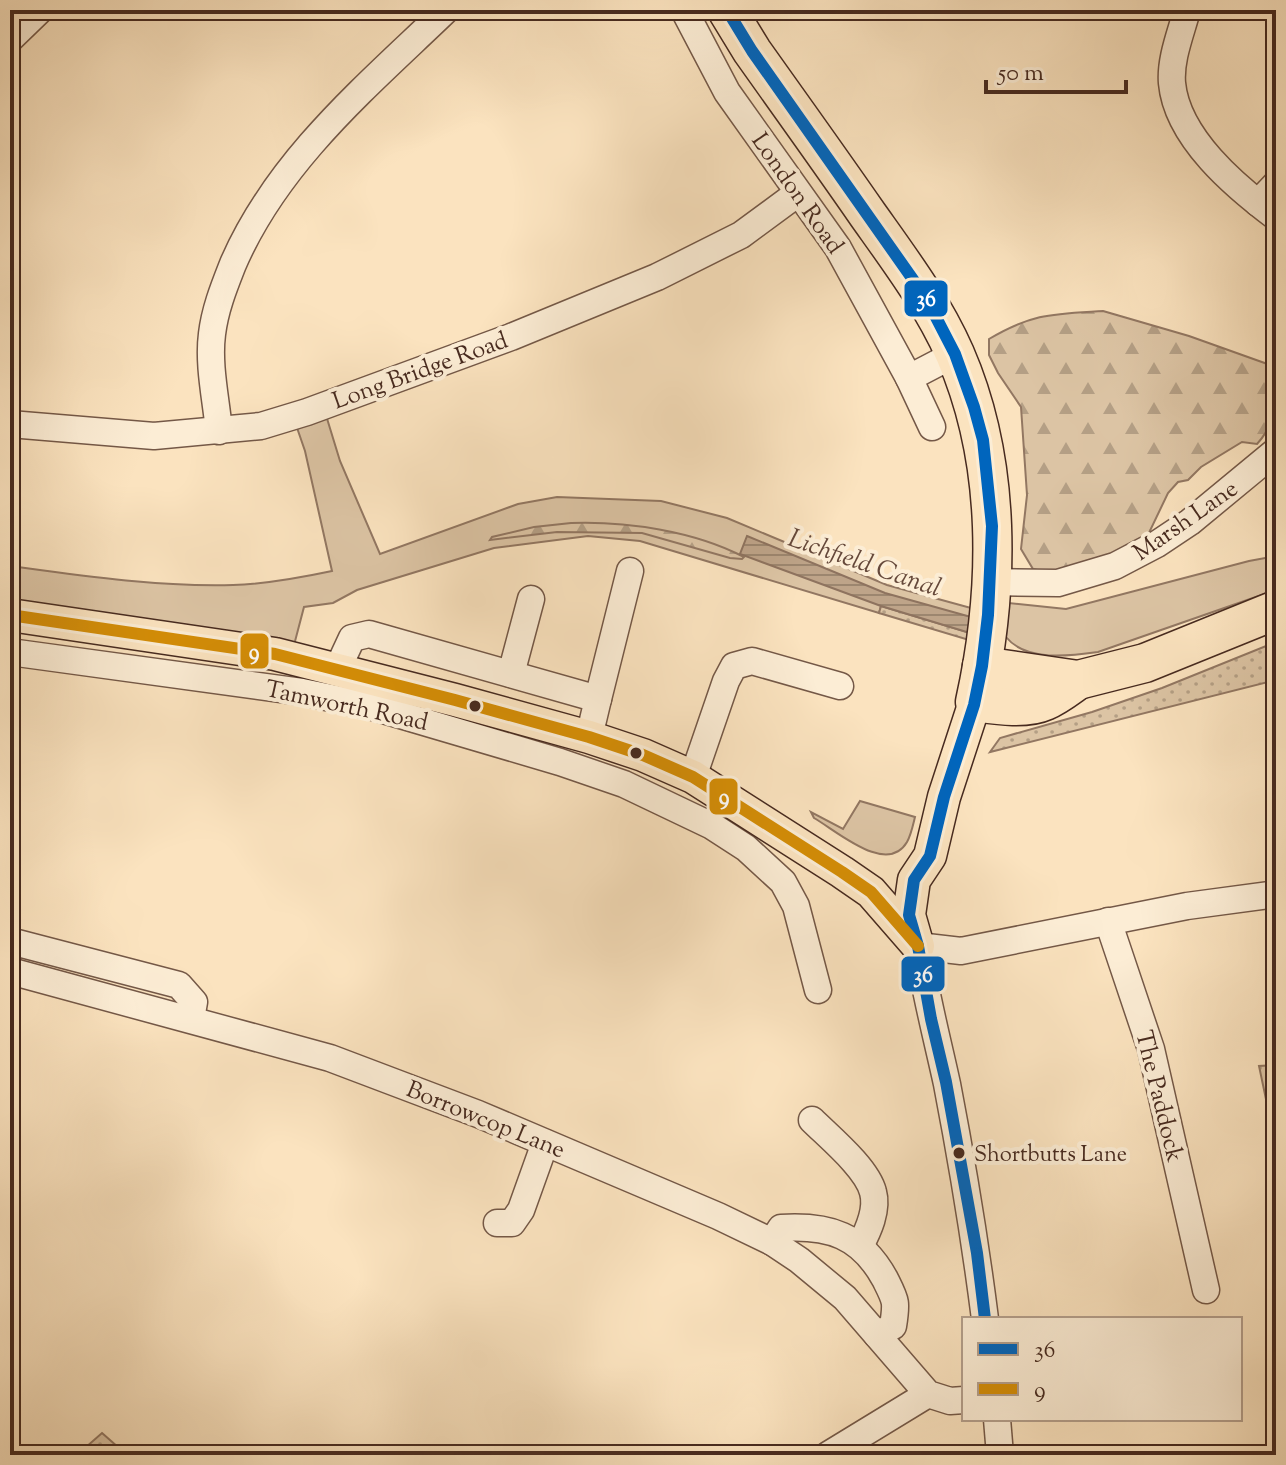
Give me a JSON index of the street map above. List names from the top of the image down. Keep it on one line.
{"streets":{"highway":["London Road"],"main road":["Tamworth Road"],"street":["Long Bridge Road","Marsh Lane","The Paddock","Borrowcop Lane"]},"crossings":[["London Road","Long Bridge Road"],["London Road","Marsh Lane"],["London Road","Tamworth Road"]],"water":["Lichfield Canal"],"places":["Shortbutts Lane"],"lines":["transit line 36","transit line 9"],"legend":["36","9"],"scale_bar":"50 m"}
